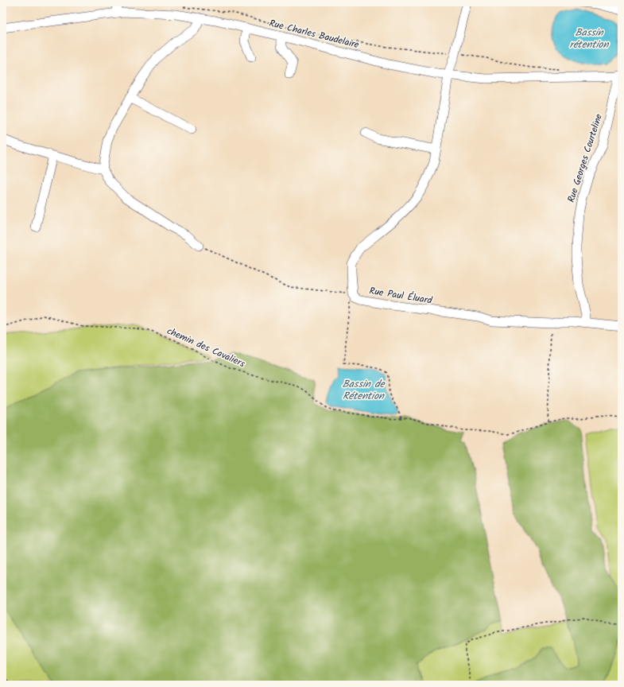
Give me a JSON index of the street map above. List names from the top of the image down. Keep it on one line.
{"streets":{"street":["Rue Charles Baudelaire","Rue Georges Courteline","Rue Paul Éluard"],"path":["chemin des Cavaliers"]},"crossings":[["Rue Charles Baudelaire","Rue Georges Courteline"],["Rue Georges Courteline","Rue Paul Éluard"]],"water":["Bassin rétention","Bassin de Rétention"]}
